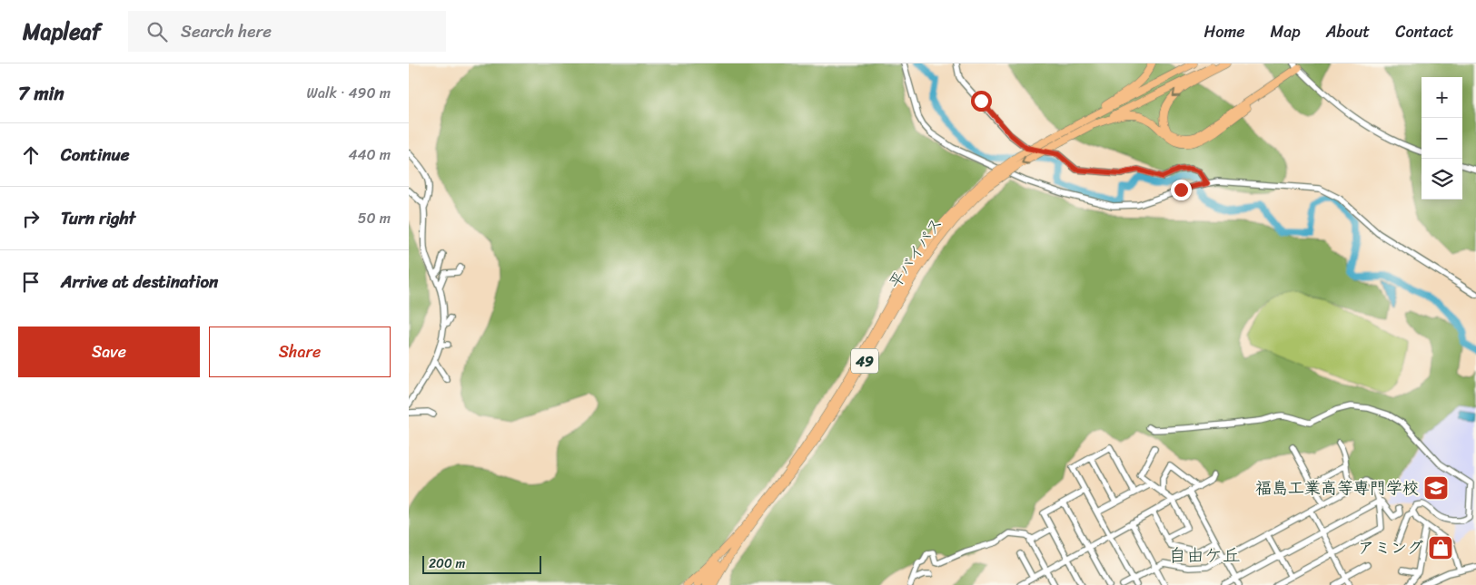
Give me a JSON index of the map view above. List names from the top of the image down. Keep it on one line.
{"streets":{"highway":["平バイパス","49"]},"crossings":[["平バイパス","49"]],"districts":["自由ケ丘"],"places":{"school or university":["福島工業高等専門学校"],"shop":["アミング"]},"scale_bar":"200 m","page":{"header":"Mapleaf","search":"Search here","nav":["Home","Map","About","Contact"],"heading":["7 min","Walk · 490 m"],"map_buttons":["+","−"],"list":[["Continue","440 m"],["Turn right","50 m"],"Arrive at destination"],"buttons":["Save","Share"],"scale":"200 m"}}
